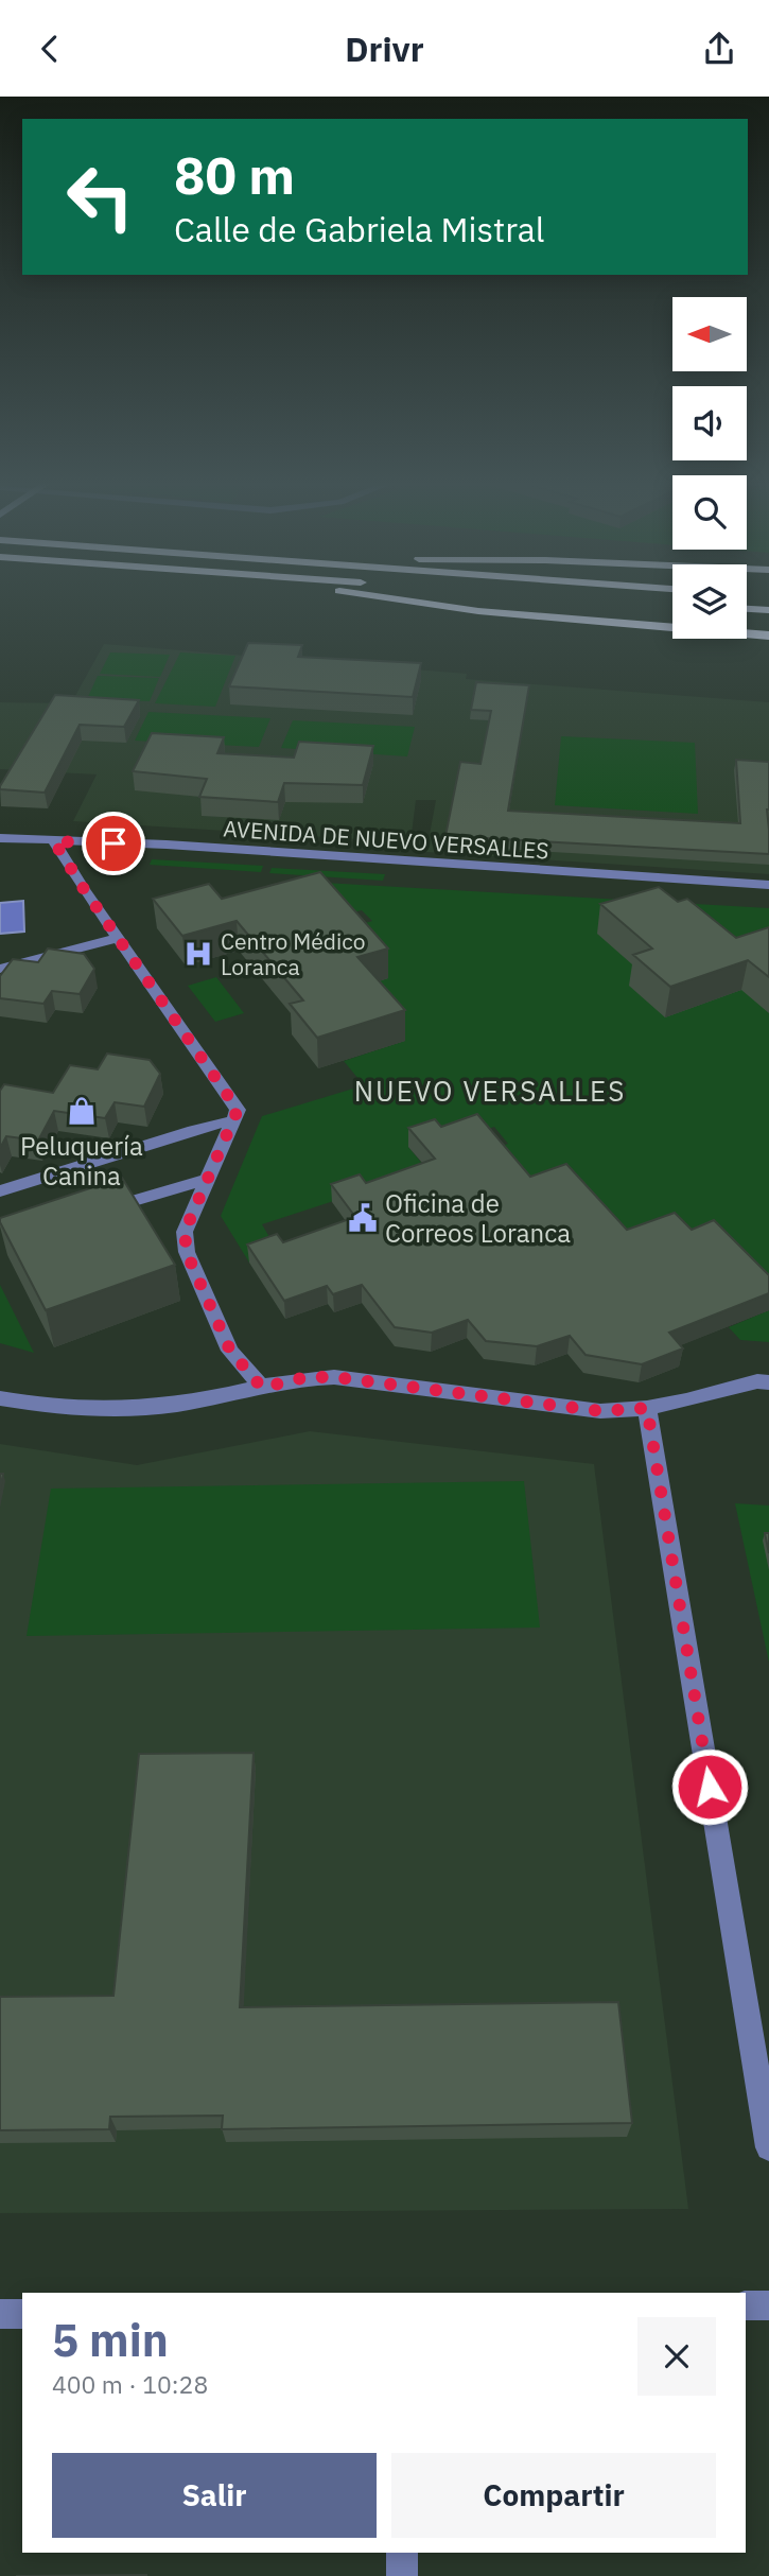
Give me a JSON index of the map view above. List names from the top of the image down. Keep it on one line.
{"streets":{"street":["AVENIDA DE NUEVO VERSALLES"]},"districts":["NUEVO VERSALLES"],"places":{"hospital":["Centro Médico Loranca"],"shop":["Peluquería Canina"],"public building":["Oficina de Correos Loranca"]},"north":"left","page":{"header":"Drivr","turn":["80 m","Calle de Gabriela Mistral"],"heading":["5 min","400 m · 10:28"],"buttons":["Salir","Compartir"]}}
